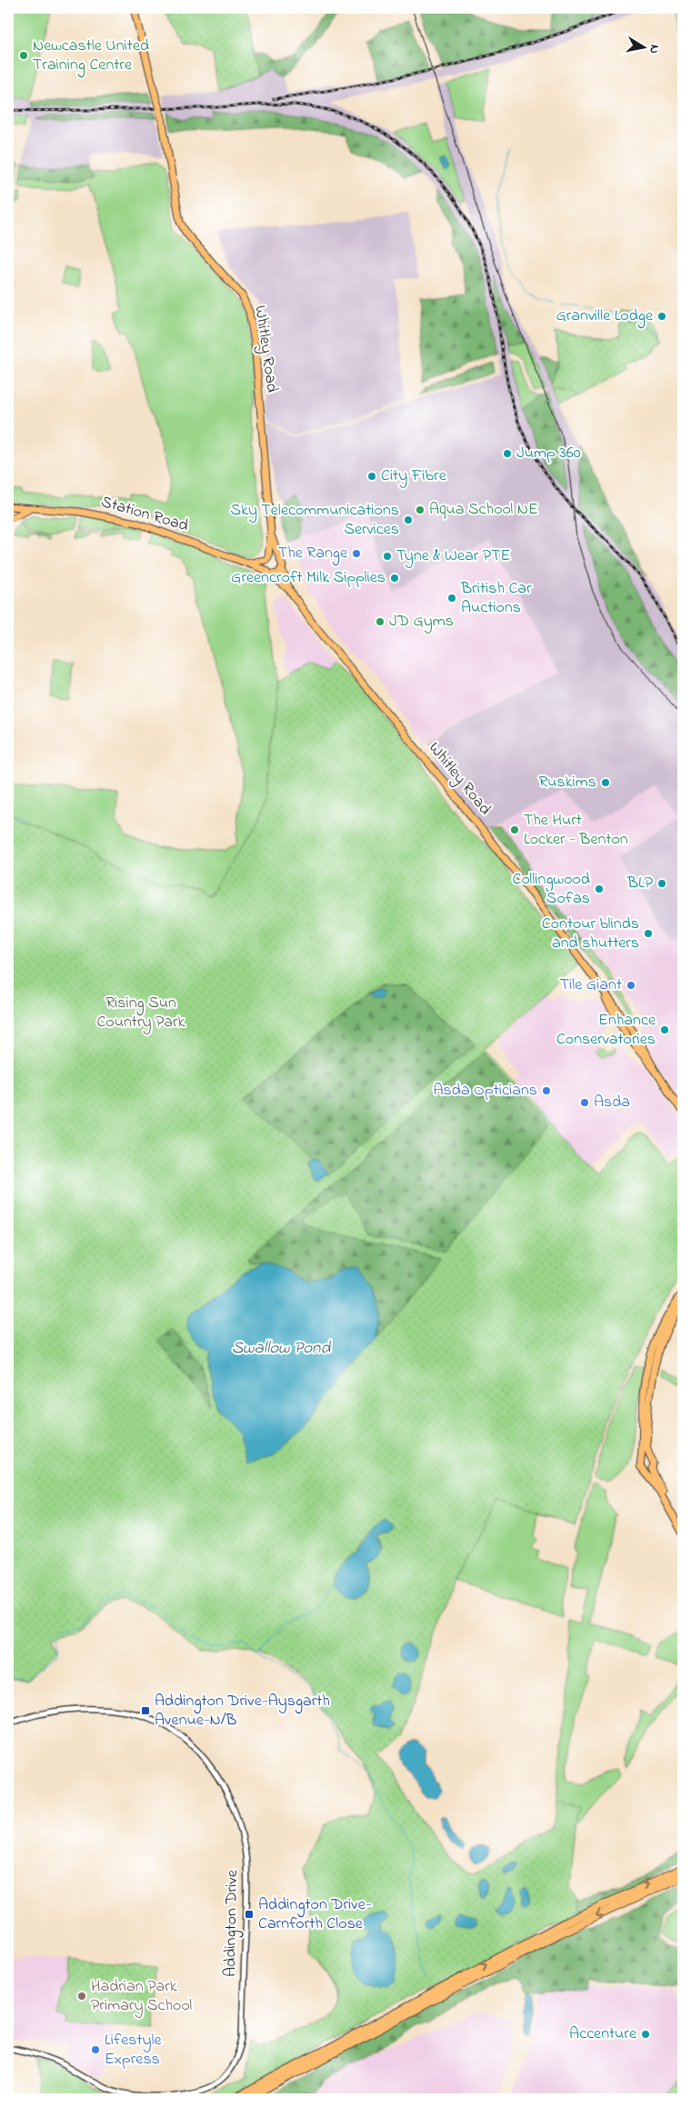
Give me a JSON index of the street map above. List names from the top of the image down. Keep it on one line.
{"streets":{"main road":["Whitley Road","Station Road"],"street":["Addington Drive"]},"crossings":[["Whitley Road","Station Road"]],"water":["Swallow Pond"],"parks":["Rising Sun Country Park"],"places":{"other":["Newcastle United Training Centre","Granville Lodge","Jump 360","City Fibre","Aqua School NE","Sky Telecommunications Services","The Range","Tyne & Wear PTE","Greencroft Milk Sipplies","British Car Auctions","JD Gyms","Ruskims","The Hurt Locker - Benton","BLP","Collingwood Sofas","Contour blinds and shutters","Tile Giant","Enhance Conservatories","Asda Opticians","Asda","Hadrian Park Primary School","Accenture","Lifestyle Express"],"transit":["Addington Drive-Aysgarth Avenue-N/B","Addington Drive- Carnforth Close"]},"north":"right"}
